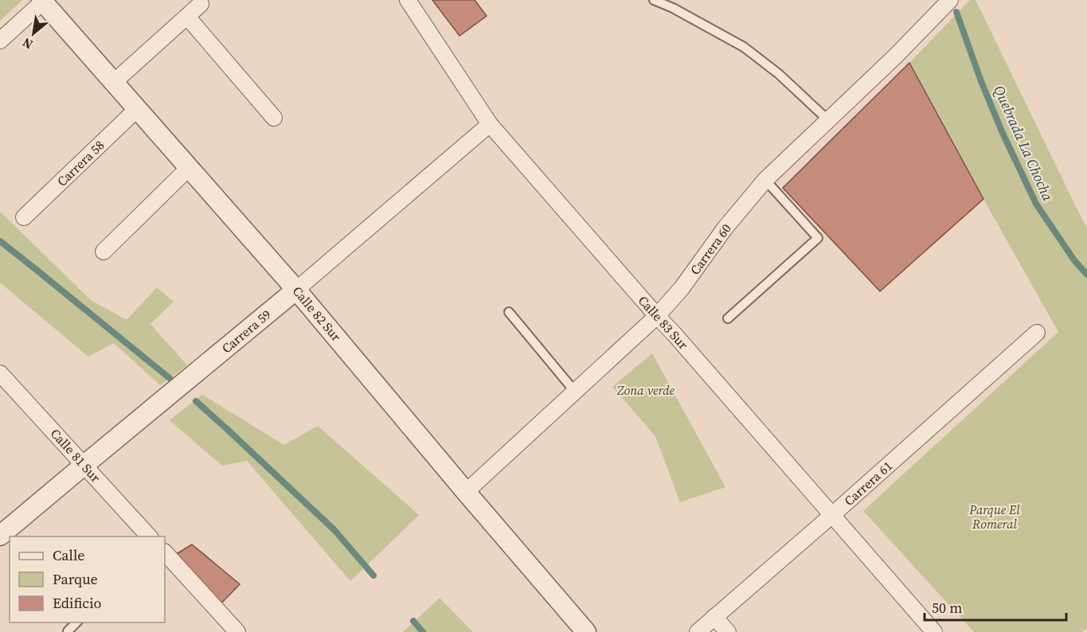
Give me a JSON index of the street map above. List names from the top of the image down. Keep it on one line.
{"streets":{"street":["Carrera 58","Carrera 60","Calle 82 Sur","Calle 83 Sur","Carrera 59","Calle 81 Sur","Carrera 61"]},"crossings":[["Carrera 58","Calle 82 Sur"],["Carrera 60","Calle 82 Sur"],["Carrera 60","Calle 83 Sur"],["Calle 82 Sur","Carrera 59"],["Calle 83 Sur","Carrera 59"],["Calle 83 Sur","Carrera 61"],["Carrera 59","Calle 81 Sur"]],"water":["Quebrada La Chocha"],"parks":["Zona verde","Parque El Romeral"],"legend":["Calle","Parque","Edificio"],"scale_bar":"50 m","north":"bottom left"}
